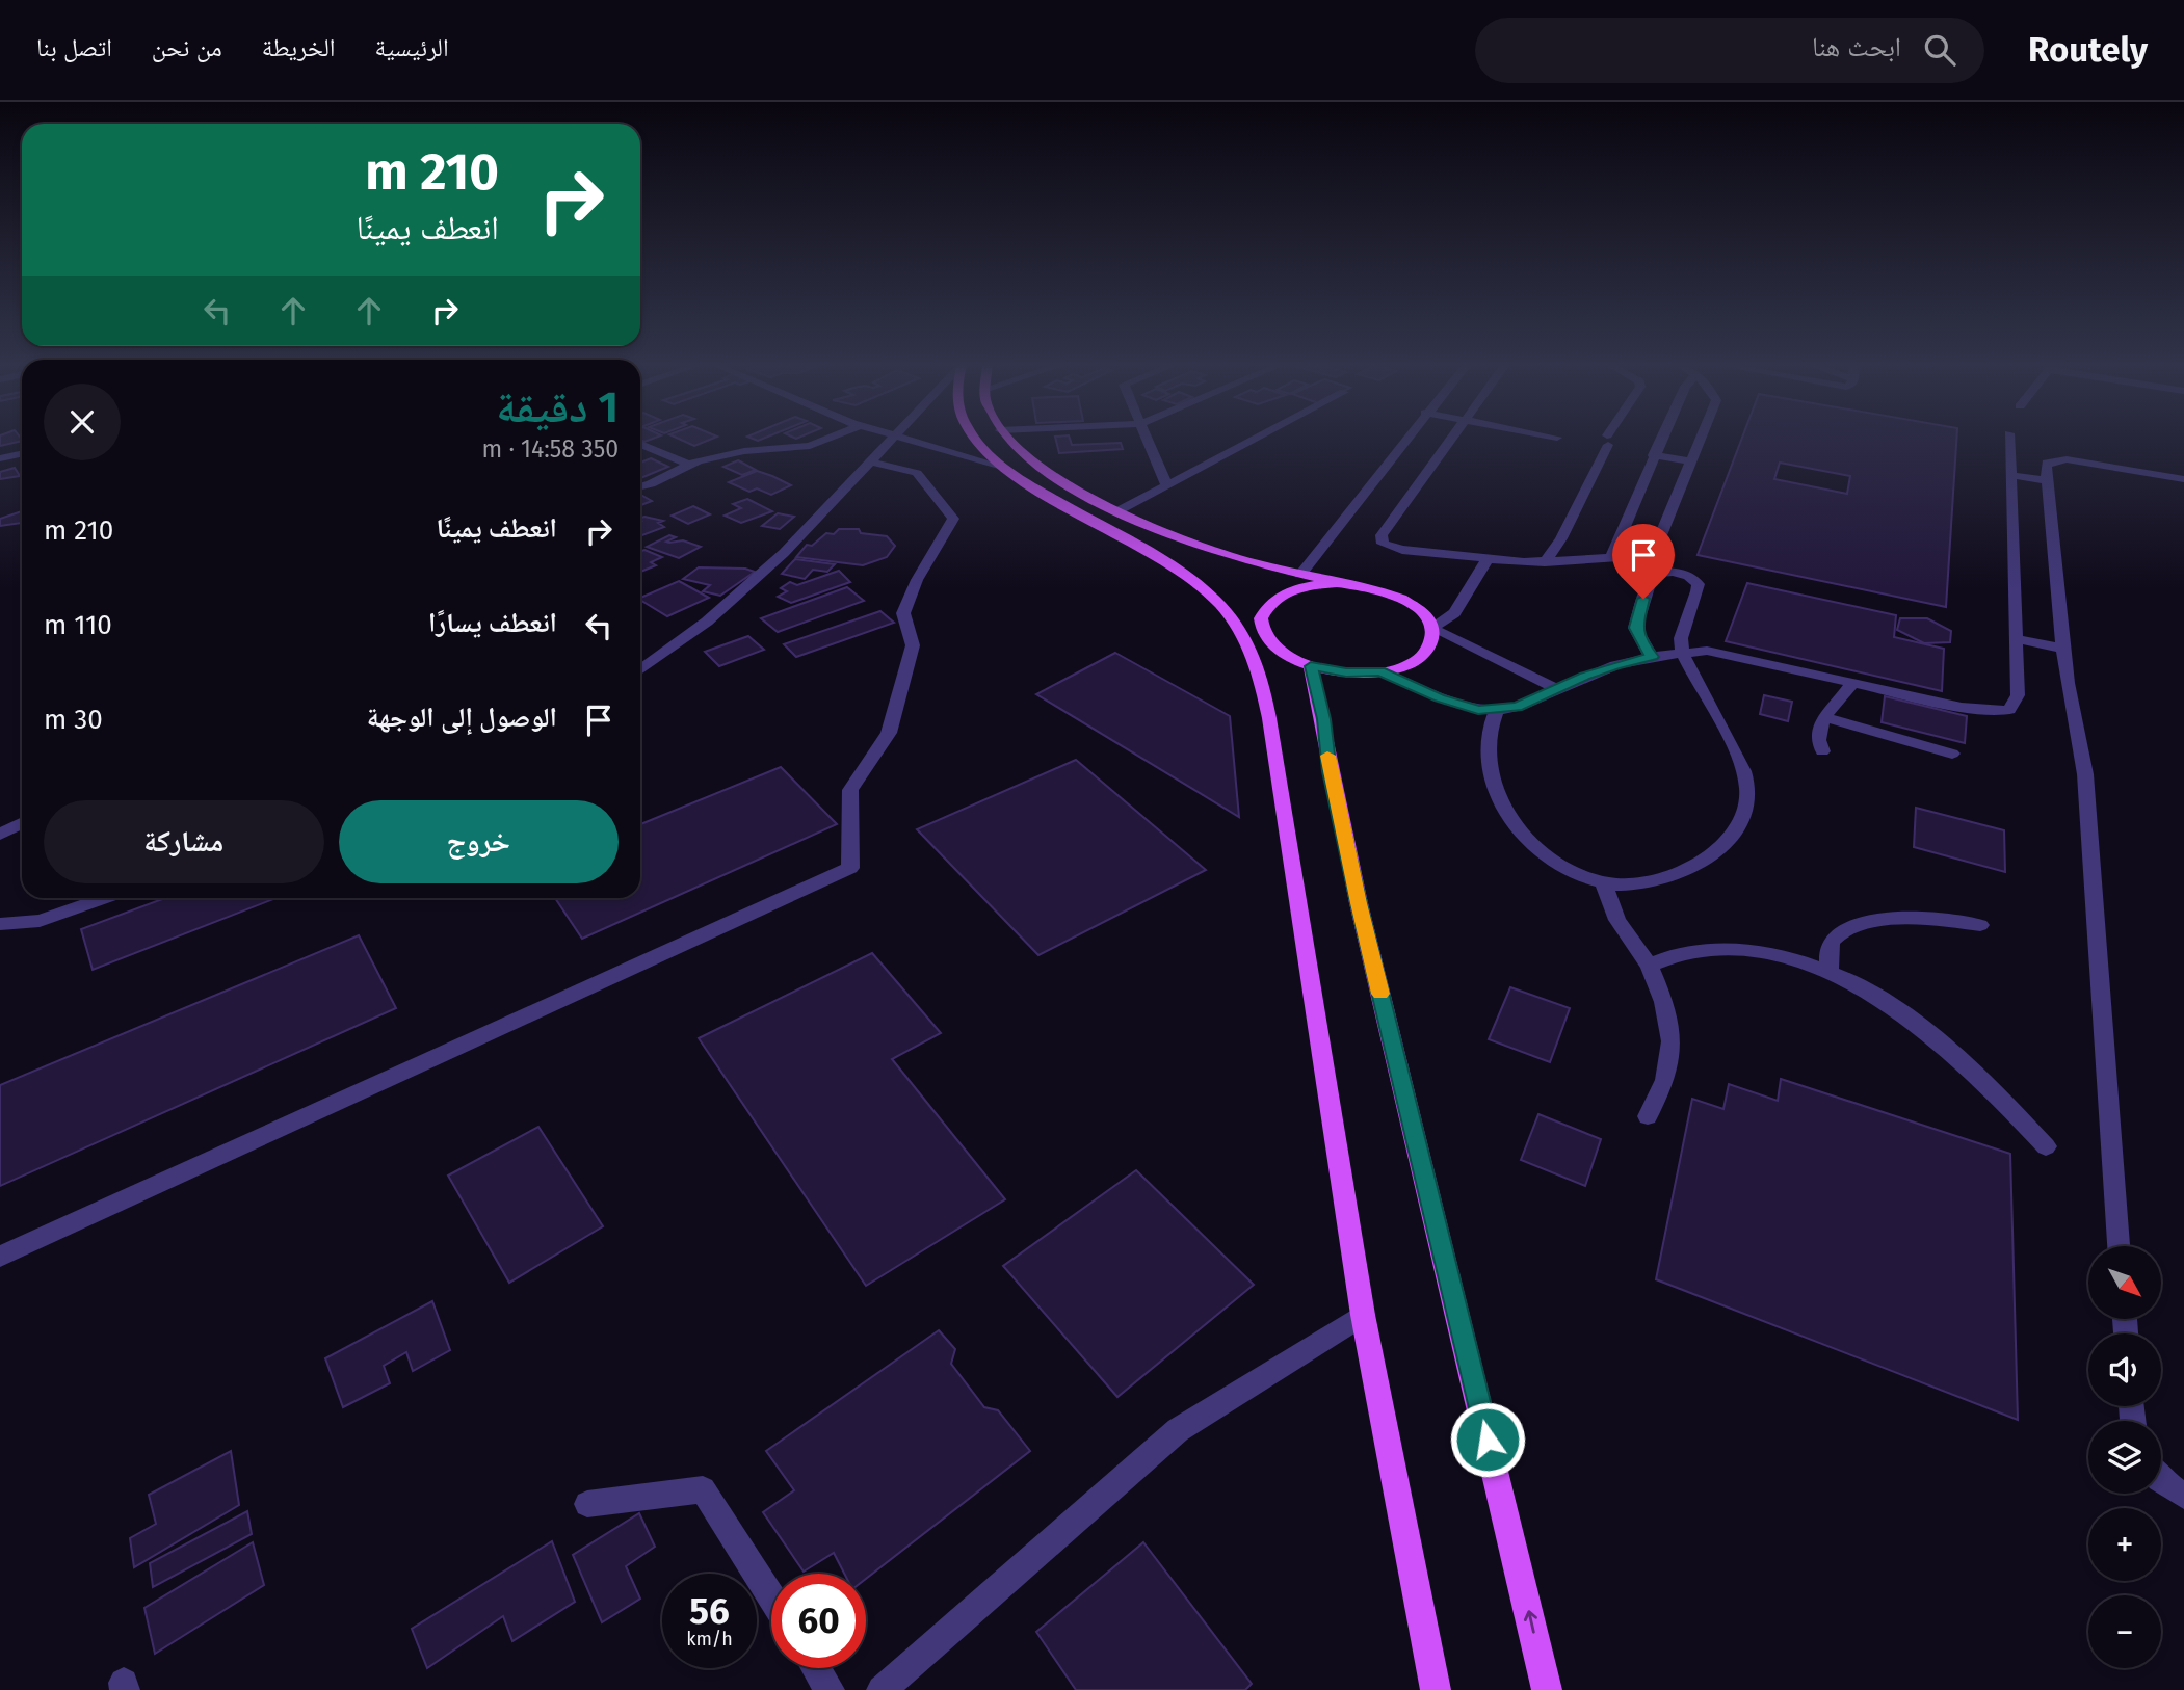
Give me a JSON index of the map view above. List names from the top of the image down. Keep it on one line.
{"north":"bottom right","page":{"header":"Routely","search":"ابحث هنا","nav":["الرئيسية","الخريطة","من نحن","اتصل بنا"],"turn":["210 m","انعطف يمينًا"],"heading":["1 دقيقة","350 m · 14:58"],"list":[{"name":"انعطف يمينًا","value":"210 m"},{"name":"انعطف يسارًا","value":"110 m"},{"name":"الوصول إلى الوجهة","value":"30 m"}],"buttons":["خروج","مشاركة"],"map_buttons":["+","−"],"speed":"56 km/h","limit":"60"}}
